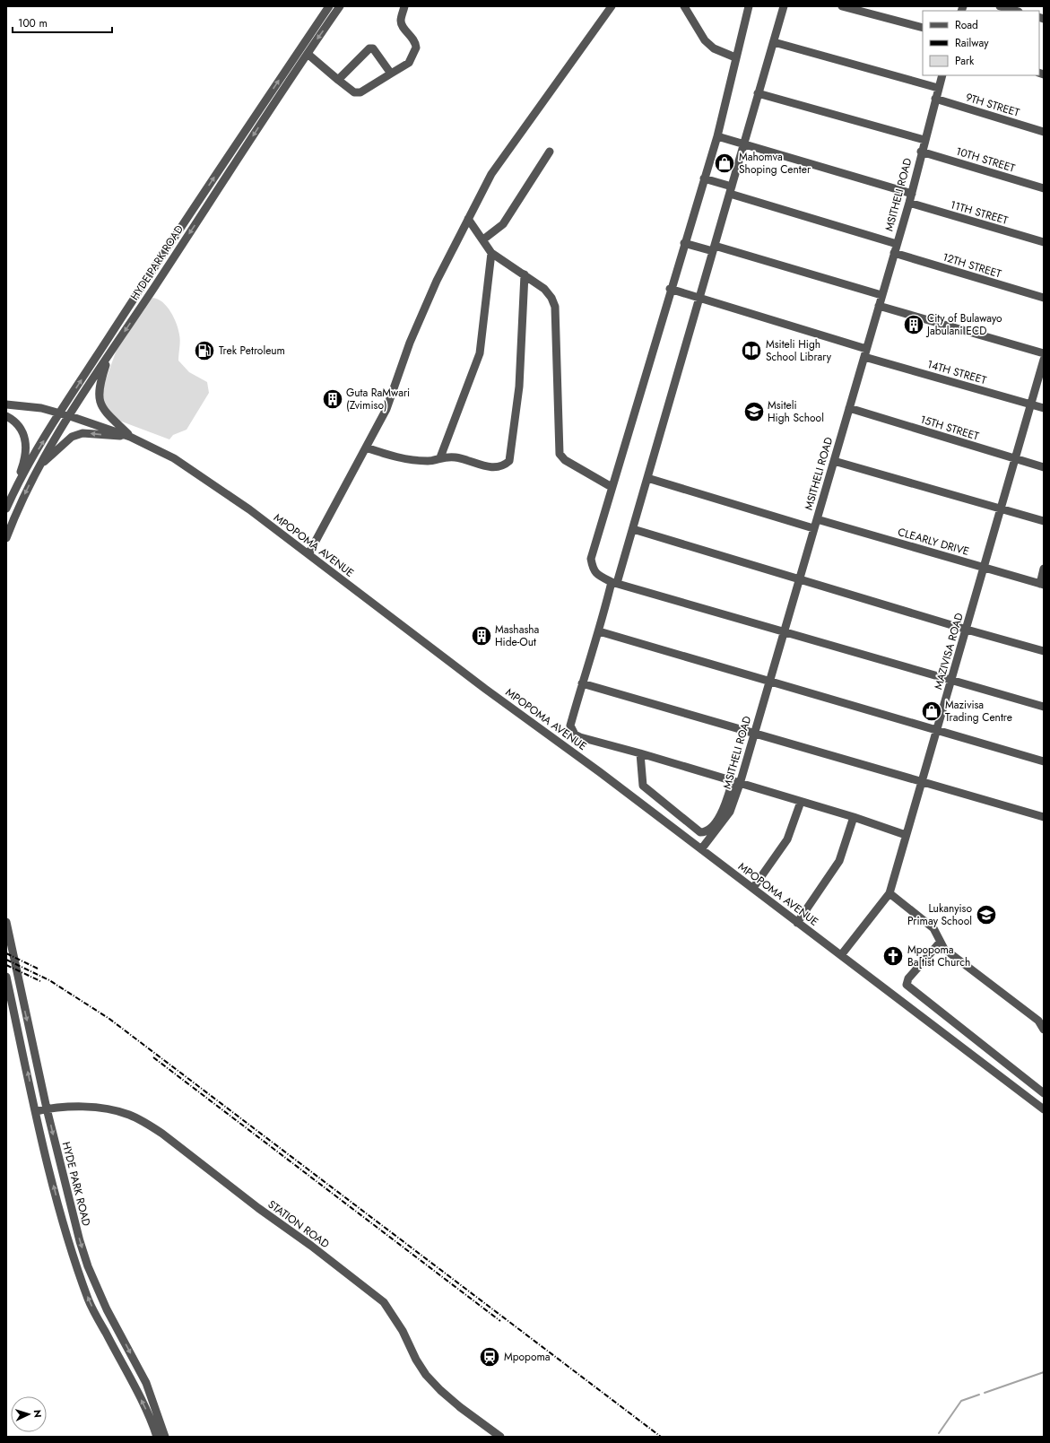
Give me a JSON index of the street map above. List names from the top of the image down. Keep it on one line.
{"streets":{"street":["9TH STREET","10TH STREET","MSITHELI ROAD","11TH STREET","HYDE PARK ROAD","12TH STREET","14TH STREET","15TH STREET","CLEARLY DRIVE","MPOPOMA AVENUE","MAZIVISA ROAD","STATION ROAD"]},"crossings":[["9TH STREET","MSITHELI ROAD"],["10TH STREET","MSITHELI ROAD"],["MSITHELI ROAD","11TH STREET"],["MSITHELI ROAD","12TH STREET"],["MSITHELI ROAD","14TH STREET"],["MSITHELI ROAD","15TH STREET"],["MSITHELI ROAD","CLEARLY DRIVE"],["MSITHELI ROAD","MPOPOMA AVENUE"],["HYDE PARK ROAD","MPOPOMA AVENUE"],["HYDE PARK ROAD","STATION ROAD"],["14TH STREET","MAZIVISA ROAD"],["15TH STREET","MAZIVISA ROAD"],["CLEARLY DRIVE","MAZIVISA ROAD"],["MPOPOMA AVENUE","MAZIVISA ROAD"]],"places":{"shop":["Mahomva Shoping Center","Mazivisa Trading Centre"],"building":["City of Bulawayo Jabulani ECD","Guta RaMwari (Zvimiso)","Mashasha Hide-Out"],"fuel station":["Trek Petroleum"],"library":["Msiteli High School Library"],"school or university":["Msiteli High School","Lukanyiso Primay School"],"church":["Mpopoma Ba[tist Church"],"station":["Mpopoma"]},"legend":["Road","Railway","Park"],"scale_bar":"100 m","north":"right"}
